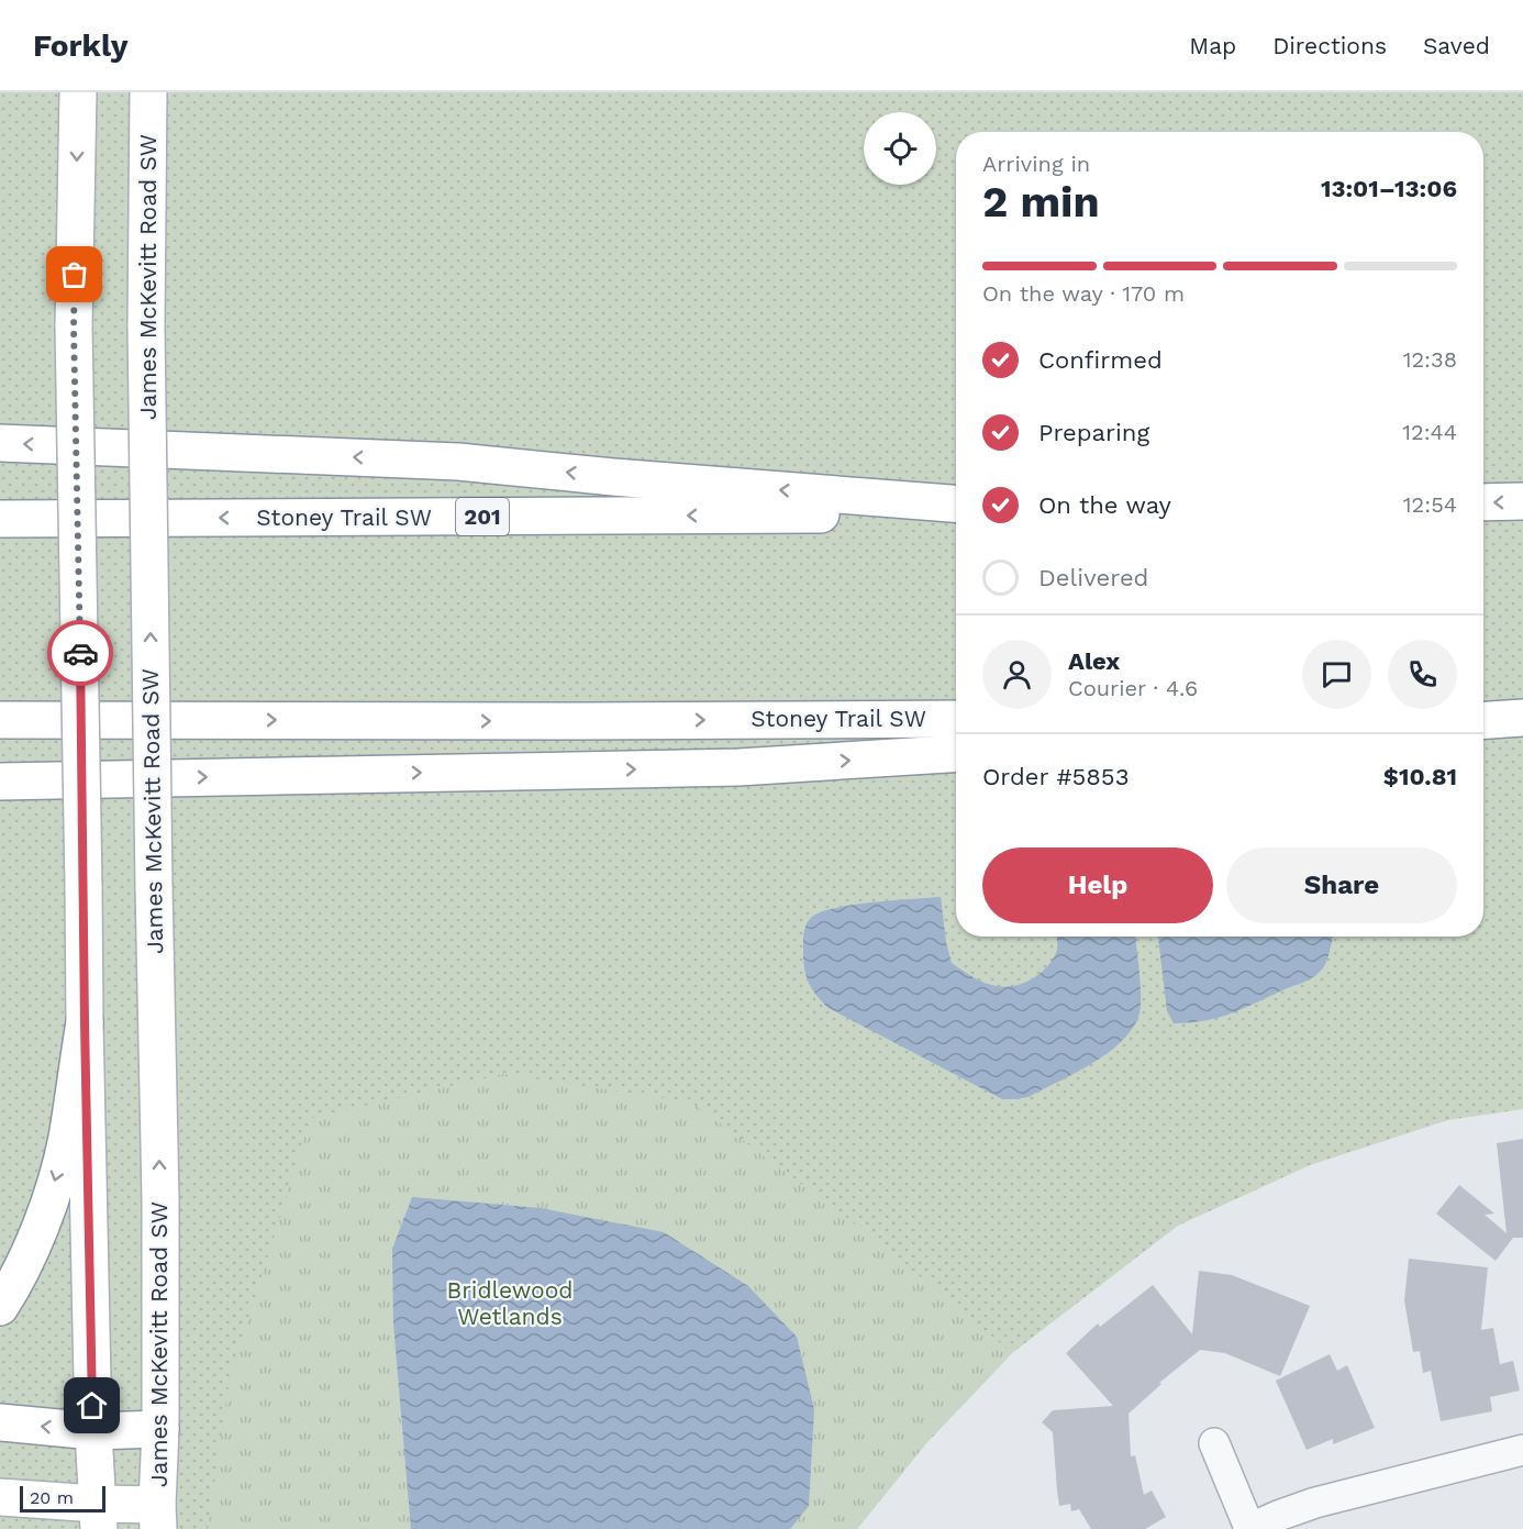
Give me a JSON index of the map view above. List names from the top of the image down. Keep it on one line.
{"streets":{"main road":["James McKevitt Road SW","201","Stoney Trail SW"]},"parks":["Bridlewood Wetlands"],"scale_bar":"20 m","page":{"header":"Forkly","nav":["Map","Directions","Saved"],"heading":["2 min","Arriving in","13:01–13:06"],"panel":["Alex","Courier · 4.6","Order #5853","$10.81"],"bar":"On the way · 170 m","list":[["Confirmed","12:38"],["Preparing","12:44"],["On the way","12:54"],"Delivered"],"buttons":["Help","Share"],"scale":"20 m"}}
